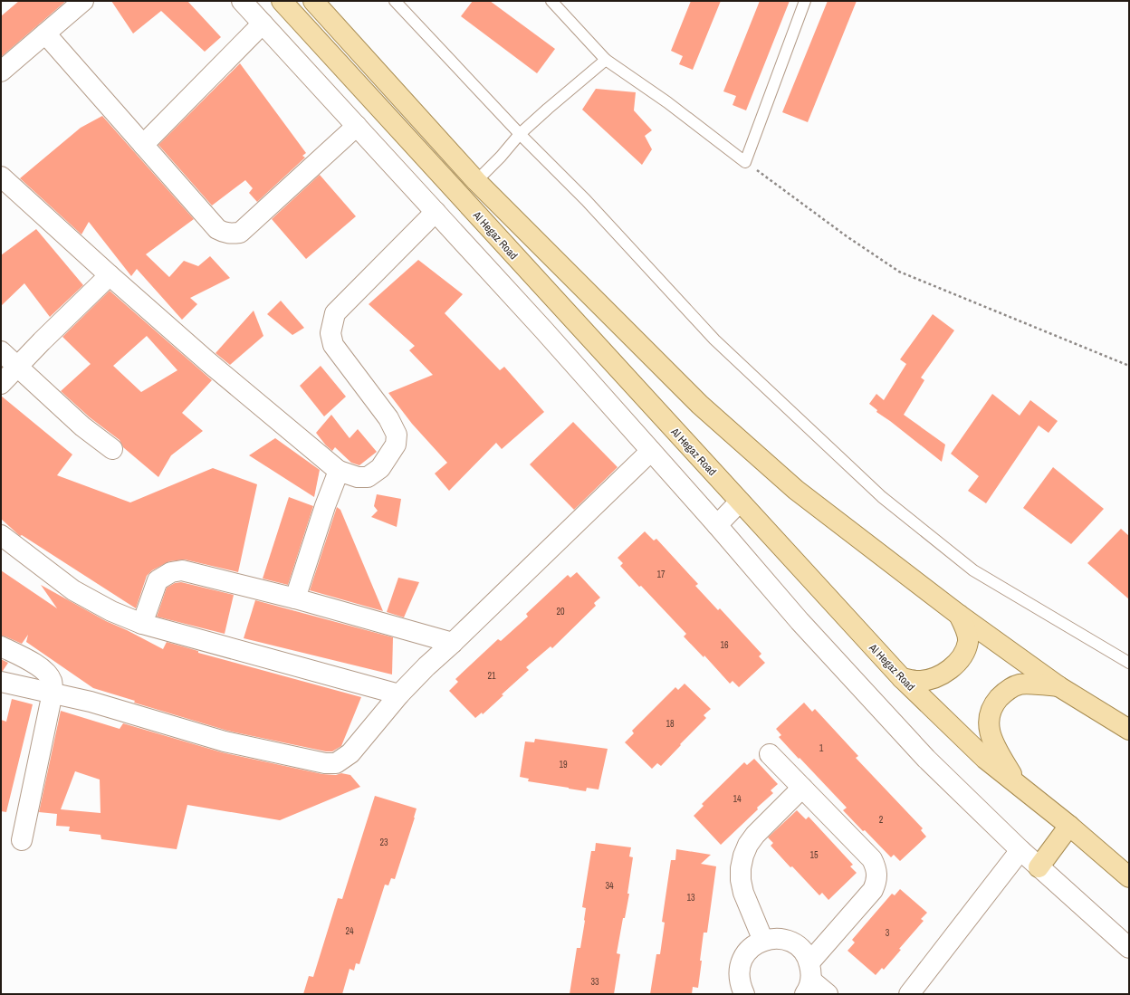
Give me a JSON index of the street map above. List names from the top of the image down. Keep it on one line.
{"streets":{"main road":["Al Hegaz Road"]},"house_numbers":["17","20","16","21","18","1","19","14","2","23","15","34","13","24","3","33"]}
